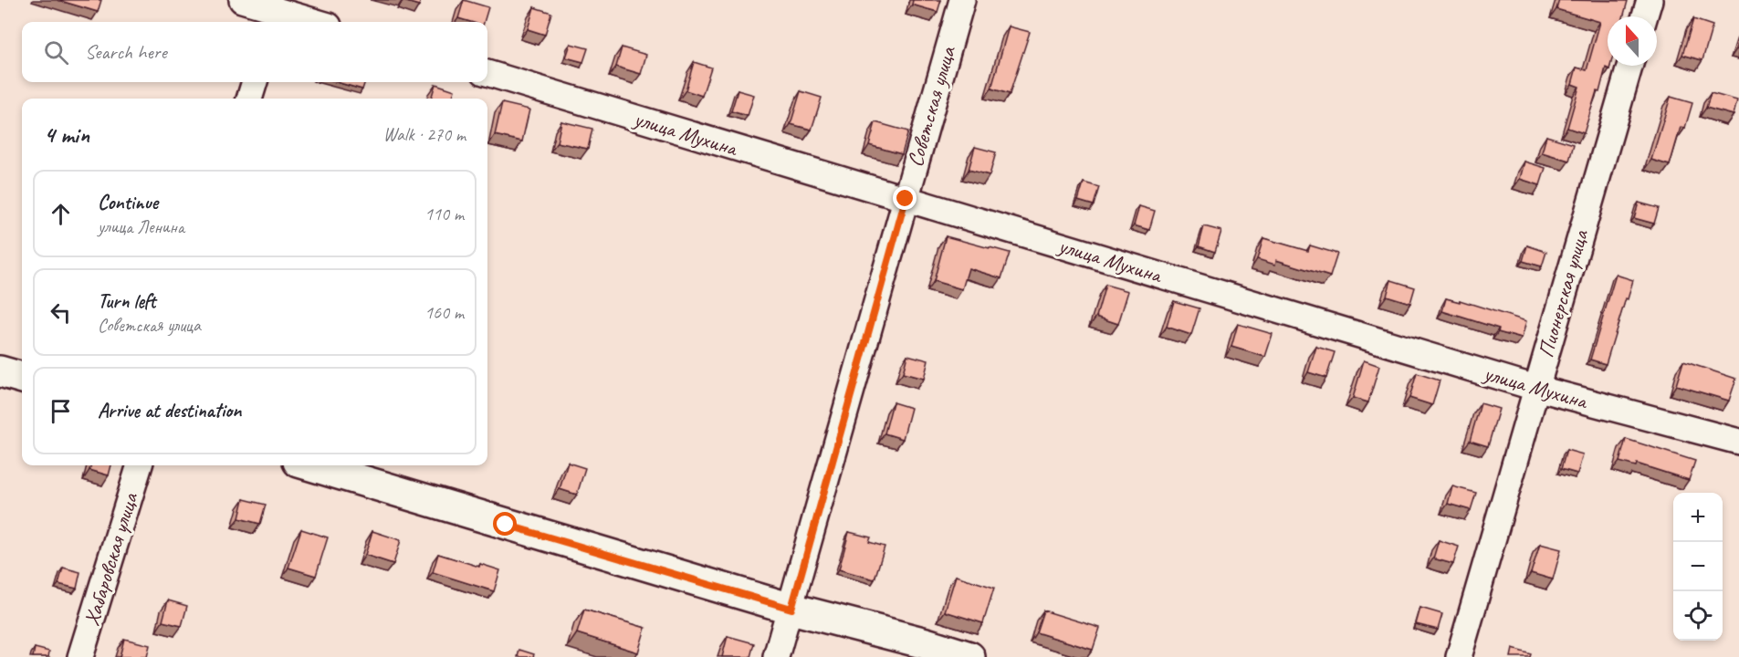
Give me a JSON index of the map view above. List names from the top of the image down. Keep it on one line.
{"streets":{"street":["Советская улица","улица Мухина","Пионерская улица","Хабаровская улица"]},"crossings":[["Советская улица","улица Мухина"],["улица Мухина","Пионерская улица"]],"north":"top","page":{"search":"Search here","heading":["4 min","Walk · 270 m"],"list":[["Continue","улица Ленина","110 m"],["Turn left","Советская улица","160 m"],"Arrive at destination"],"map_buttons":["+","−"]}}
